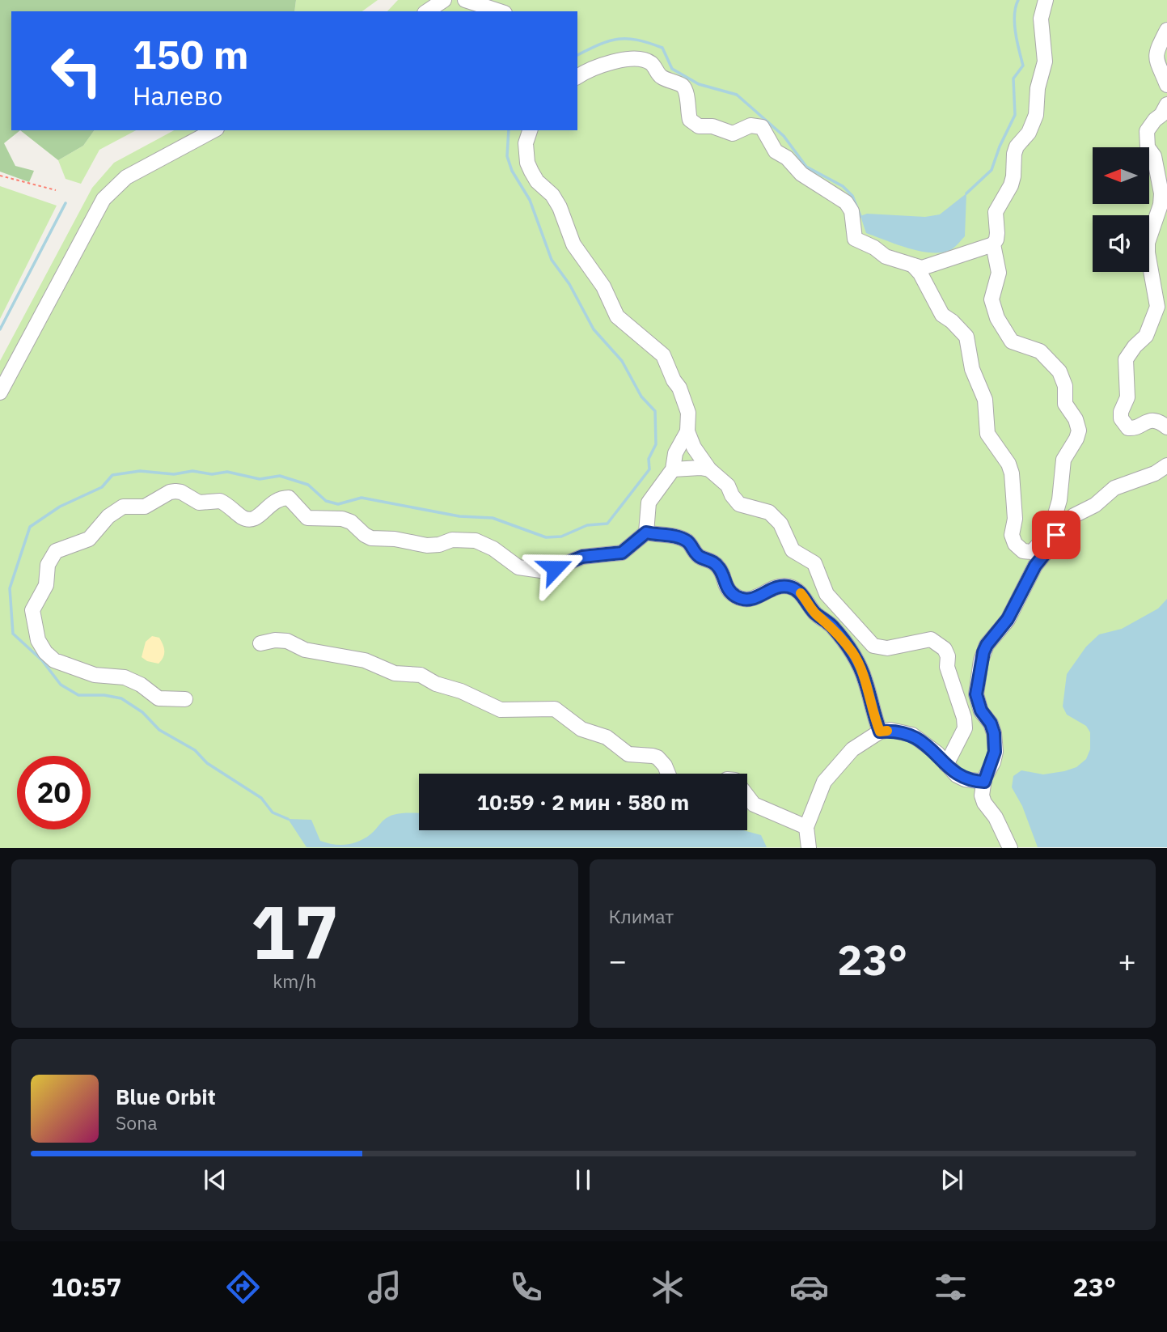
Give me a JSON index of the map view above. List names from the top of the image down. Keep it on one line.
{"north":"left","page":{"turn":["150 m","Налево"],"limit":"20","trip":"10:59 · 2 мин · 580 m","tile":[["17","km/h"],"Климат"],"heat":["−","23°","+"],"song":["Blue Orbit","Sona"],"tabs":["10:57","23°"]}}
